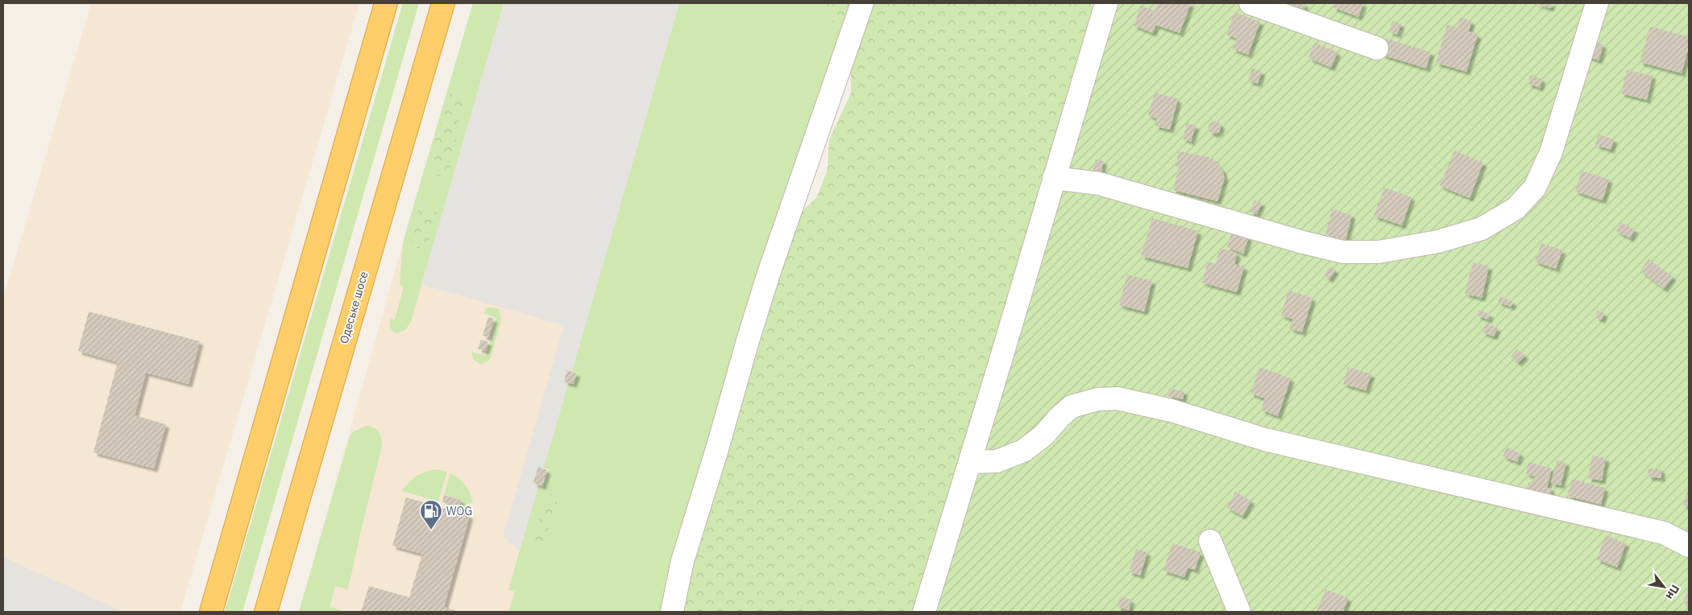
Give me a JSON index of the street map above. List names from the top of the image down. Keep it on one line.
{"streets":{"highway":["Одеське шосе"]},"places":{"fuel station":["WOG"]},"north":"bottom right"}
